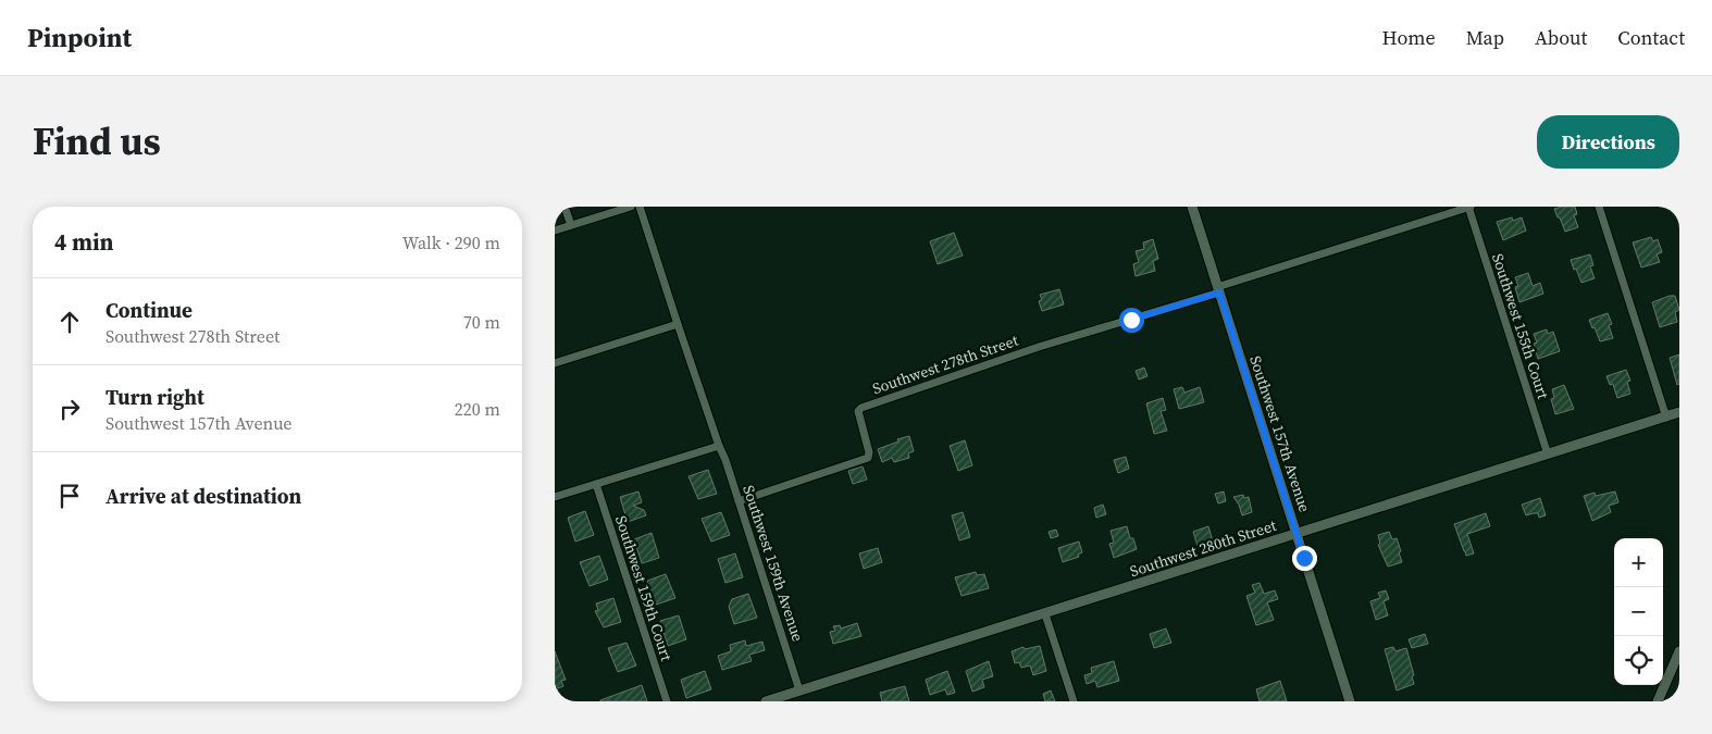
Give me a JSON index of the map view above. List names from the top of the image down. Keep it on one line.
{"streets":{"street":["Southwest 155th Court","Southwest 278th Street","Southwest 157th Avenue","Southwest 280th Street","Southwest 159th Avenue","Southwest 159th Court"]},"crossings":[["Southwest 155th Court","Southwest 280th Street"],["Southwest 278th Street","Southwest 157th Avenue"],["Southwest 278th Street","Southwest 159th Avenue"],["Southwest 157th Avenue","Southwest 280th Street"],["Southwest 280th Street","Southwest 159th Avenue"]],"page":{"header":"Pinpoint","nav":["Home","Map","About","Contact"],"title":"Find us","buttons":"Directions","heading":["4 min","Walk · 290 m"],"list":[["Continue","Southwest 278th Street","70 m"],["Turn right","Southwest 157th Avenue","220 m"],"Arrive at destination"],"map_buttons":["+","−"]}}
